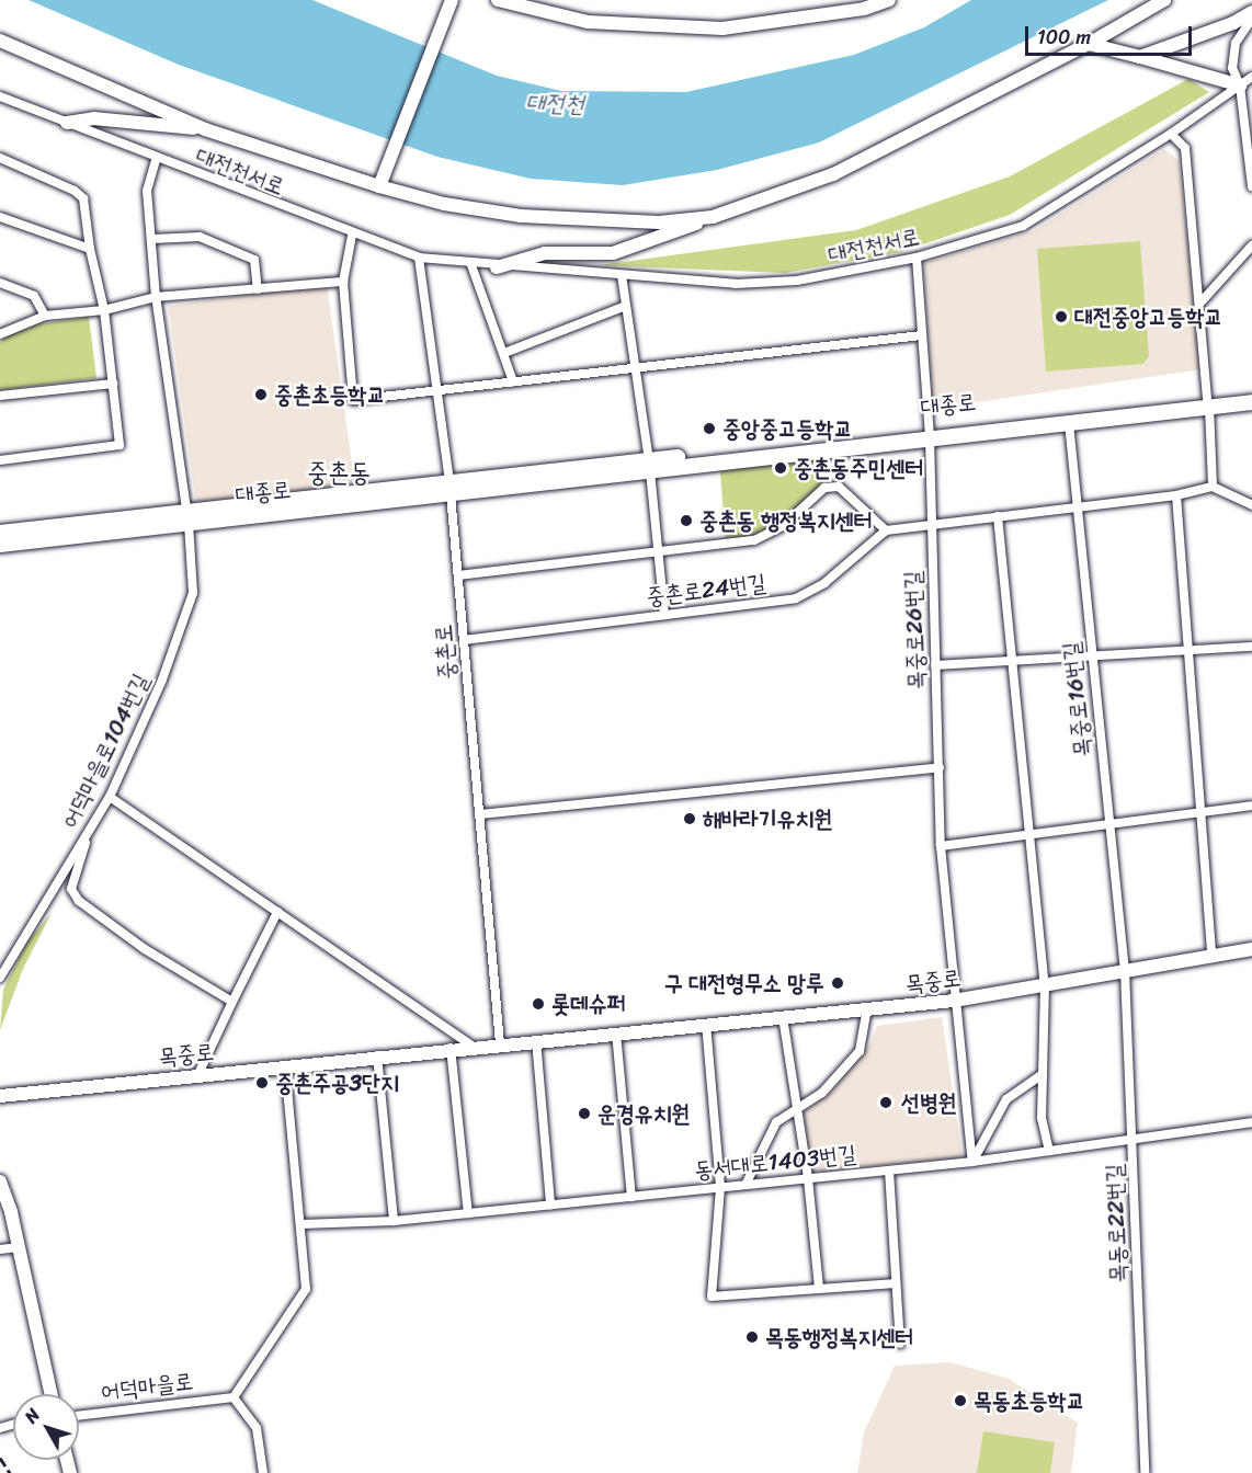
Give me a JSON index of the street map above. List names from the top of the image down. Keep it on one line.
{"streets":{"main road":["대종로","목중로"],"street":["대전천서로","중촌로24번길","목중로26번길","중촌로","목중로16번길","어덕마을로104번길","동서대로1403번길","목동로22번길","어덕마을로"]},"crossings":[["대전천서로","목중로26번길"],["대전천서로","중촌로"],["대전천서로","어덕마을로104번길"],["대종로","목중로26번길"],["대종로","중촌로"],["대종로","목중로16번길"],["대종로","어덕마을로104번길"],["중촌로24번길","중촌로"],["목중로26번길","목중로"],["목중로26번길","동서대로1403번길"],["중촌로","목중로"],["목중로16번길","목중로"],["목중로16번길","목동로22번길"],["목중로","목동로22번길"],["동서대로1403번길","목동로22번길"]],"districts":["중촌동"],"water":["대전천"],"places":["대전중앙고등학교","중촌초등학교","중앙중고등학교","중촌동주민센터","중촌동 행정복지센터","해바라기유치원","구 대전형무소 망루","롯데슈퍼","중촌주공3단지","선병원","운경유치원","목동행정복지센터","목동초등학교"],"scale_bar":"100 m","north":"top left"}
